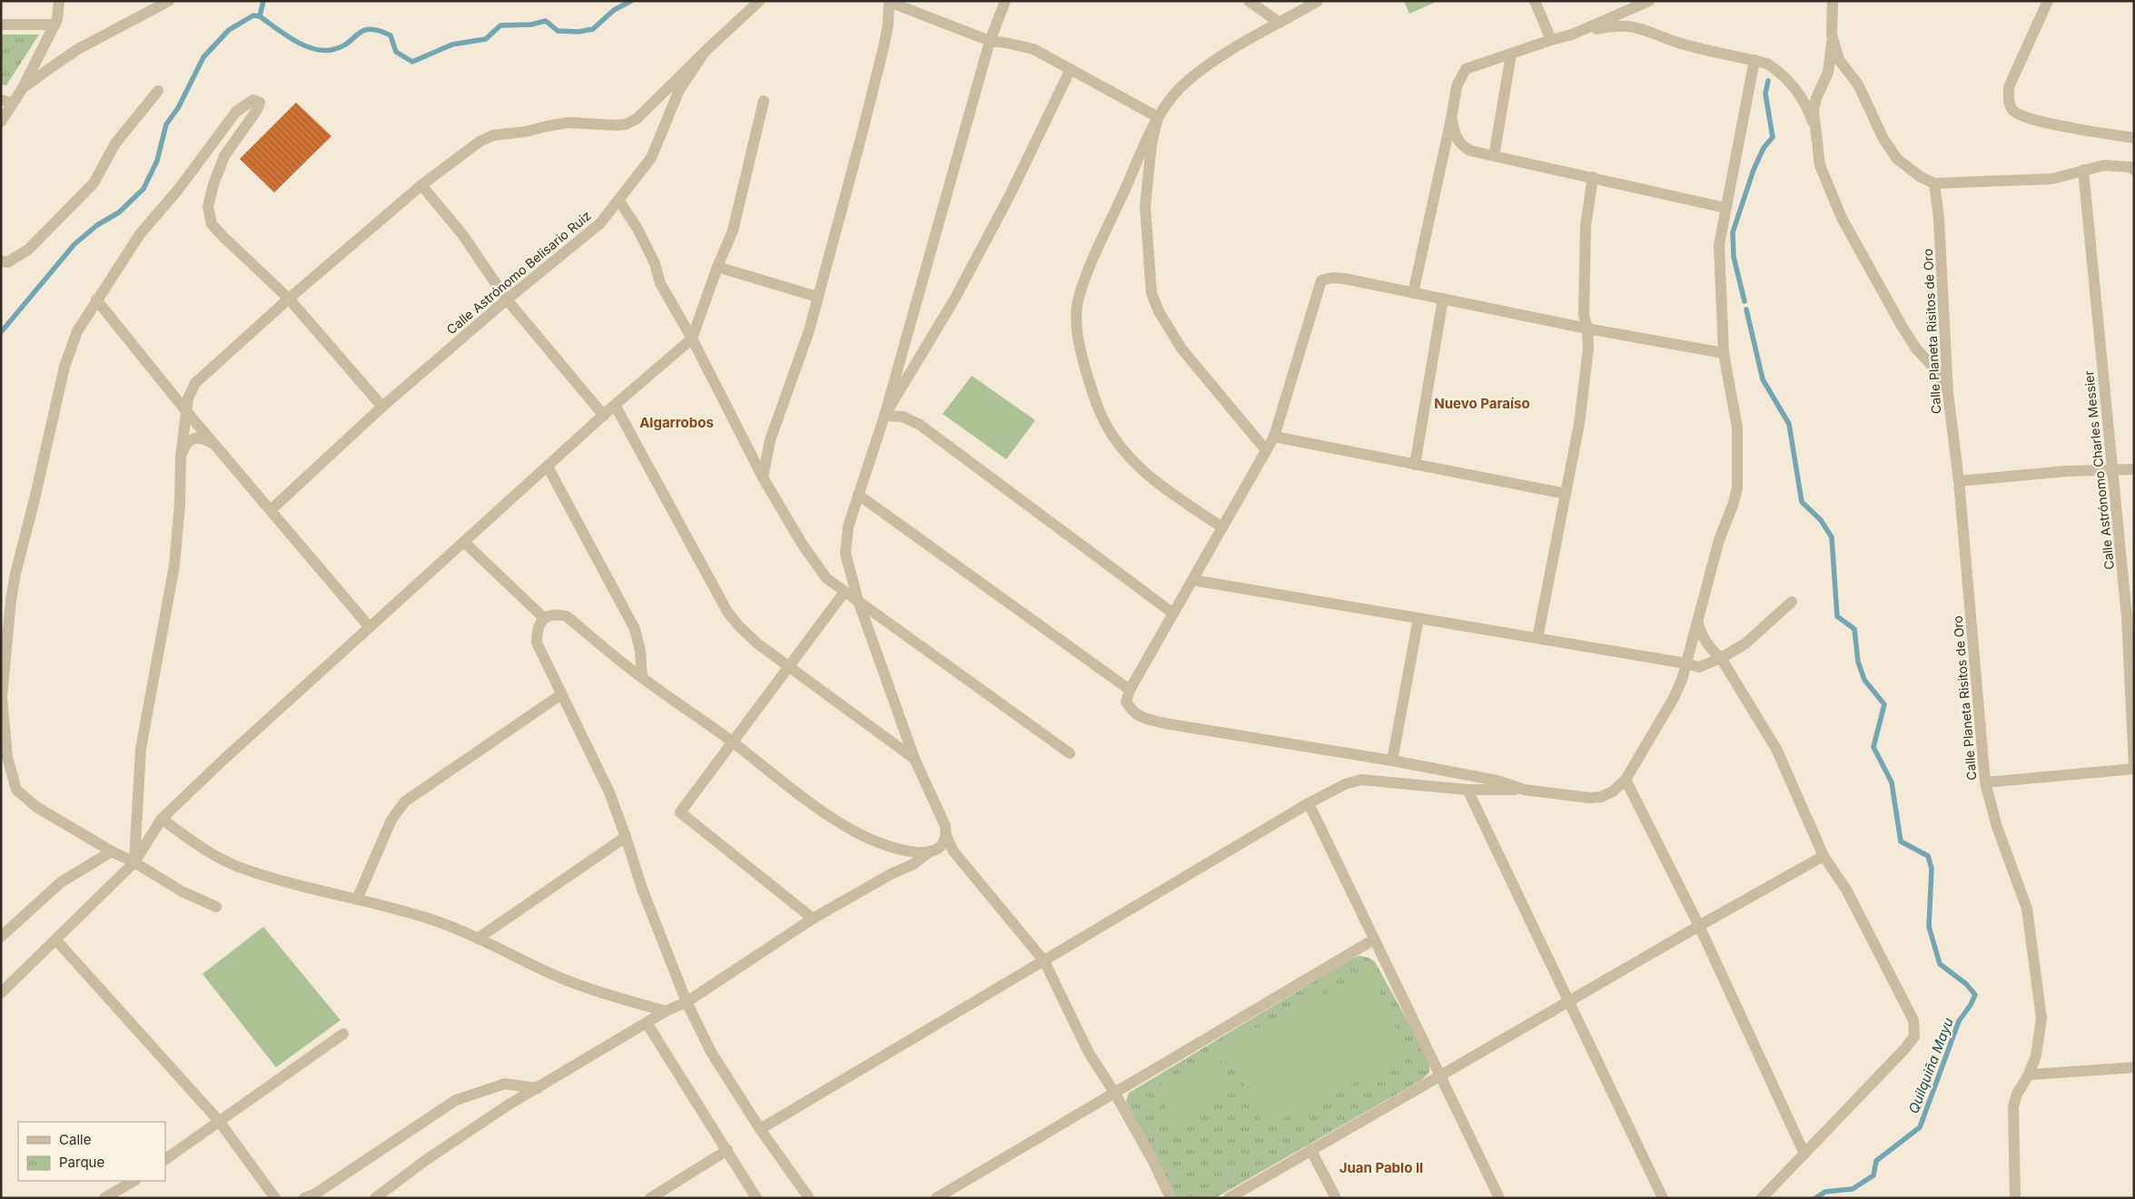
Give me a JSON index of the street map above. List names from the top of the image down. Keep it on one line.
{"streets":{"street":["Calle Astrónomo Belisario Ruiz","Calle Planeta Risitos de Oro","Calle Astrónomo Charles Messier"]},"districts":["Nuevo Paraíso","Algarrobos","Juan Pablo II"],"water":["Quilquiña Mayu"],"legend":["Calle","Parque"]}
